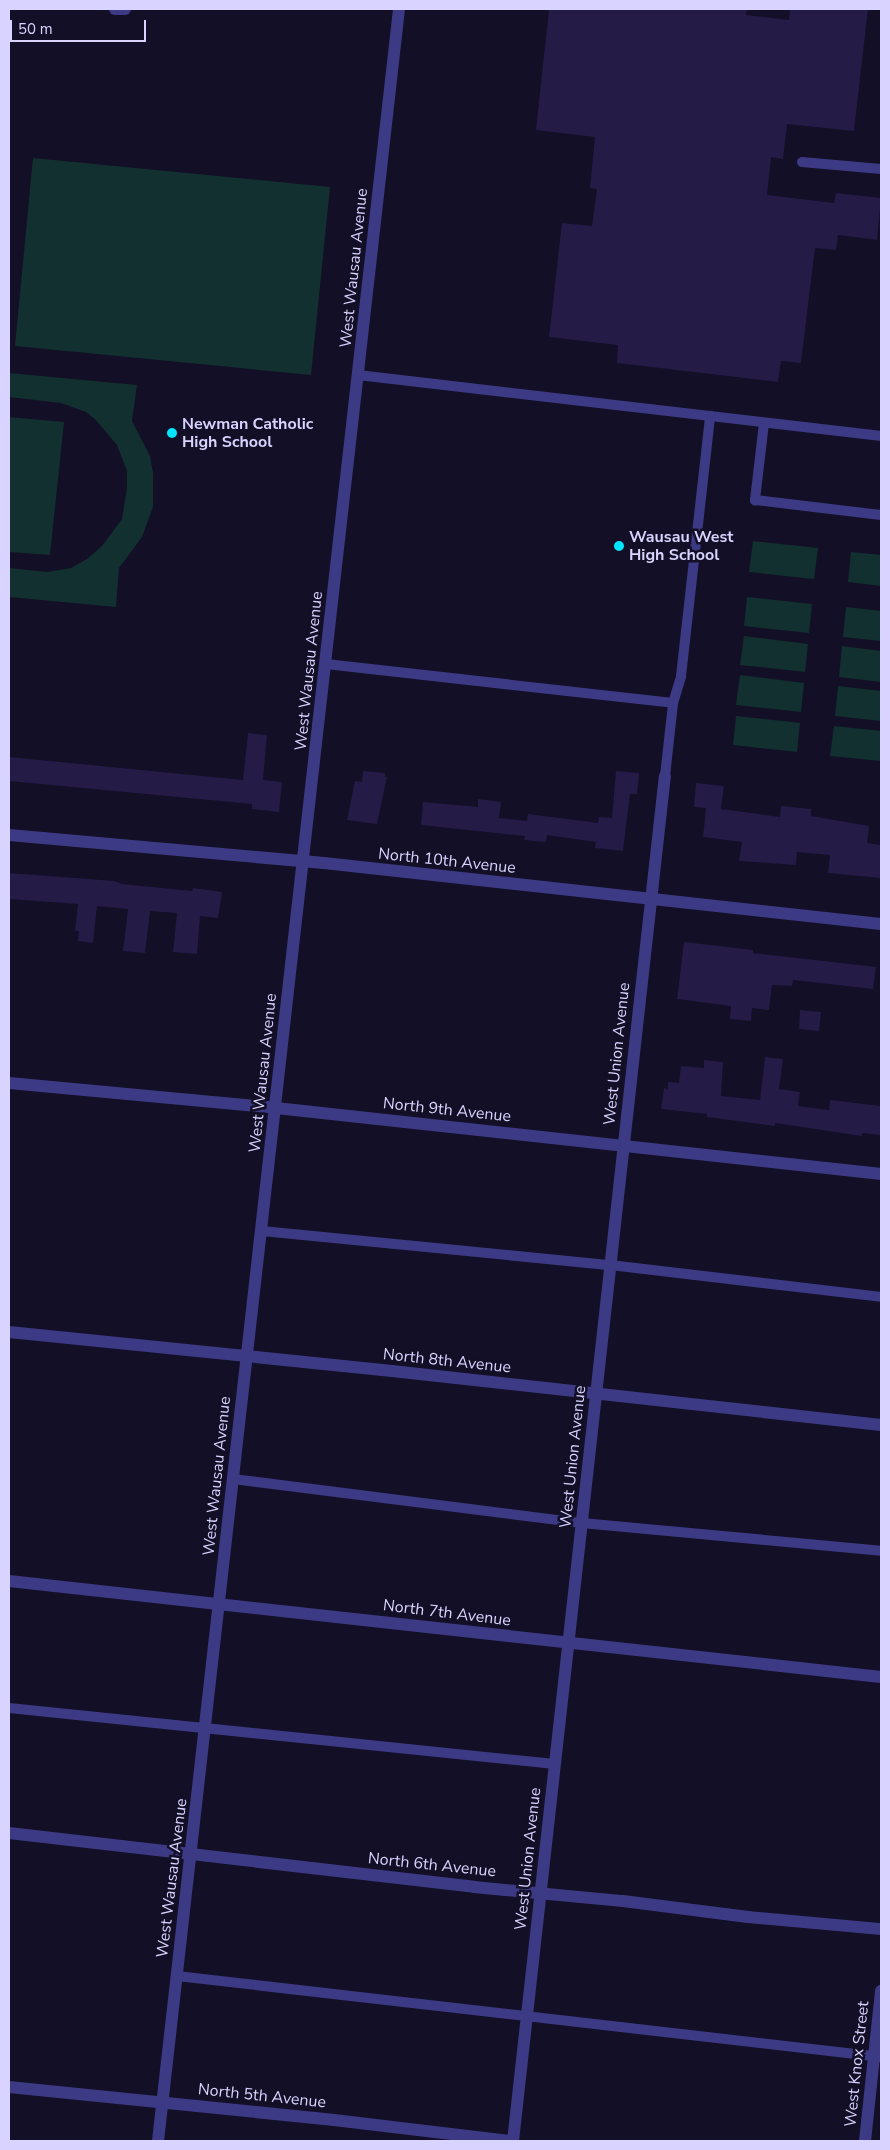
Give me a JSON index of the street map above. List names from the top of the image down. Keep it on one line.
{"streets":{"street":["West Wausau Avenue","North 10th Avenue","West Union Avenue","North 9th Avenue","North 8th Avenue","North 7th Avenue","North 6th Avenue","West Knox Street","North 5th Avenue"]},"crossings":[["West Wausau Avenue","North 10th Avenue"],["West Wausau Avenue","North 9th Avenue"],["West Wausau Avenue","North 8th Avenue"],["West Wausau Avenue","North 7th Avenue"],["West Wausau Avenue","North 6th Avenue"],["West Wausau Avenue","North 5th Avenue"],["North 10th Avenue","West Union Avenue"],["West Union Avenue","North 9th Avenue"],["West Union Avenue","North 8th Avenue"],["West Union Avenue","North 7th Avenue"],["West Union Avenue","North 6th Avenue"],["West Union Avenue","North 5th Avenue"]],"places":["Newman Catholic High School","Wausau West High School"],"scale_bar":"50 m"}
